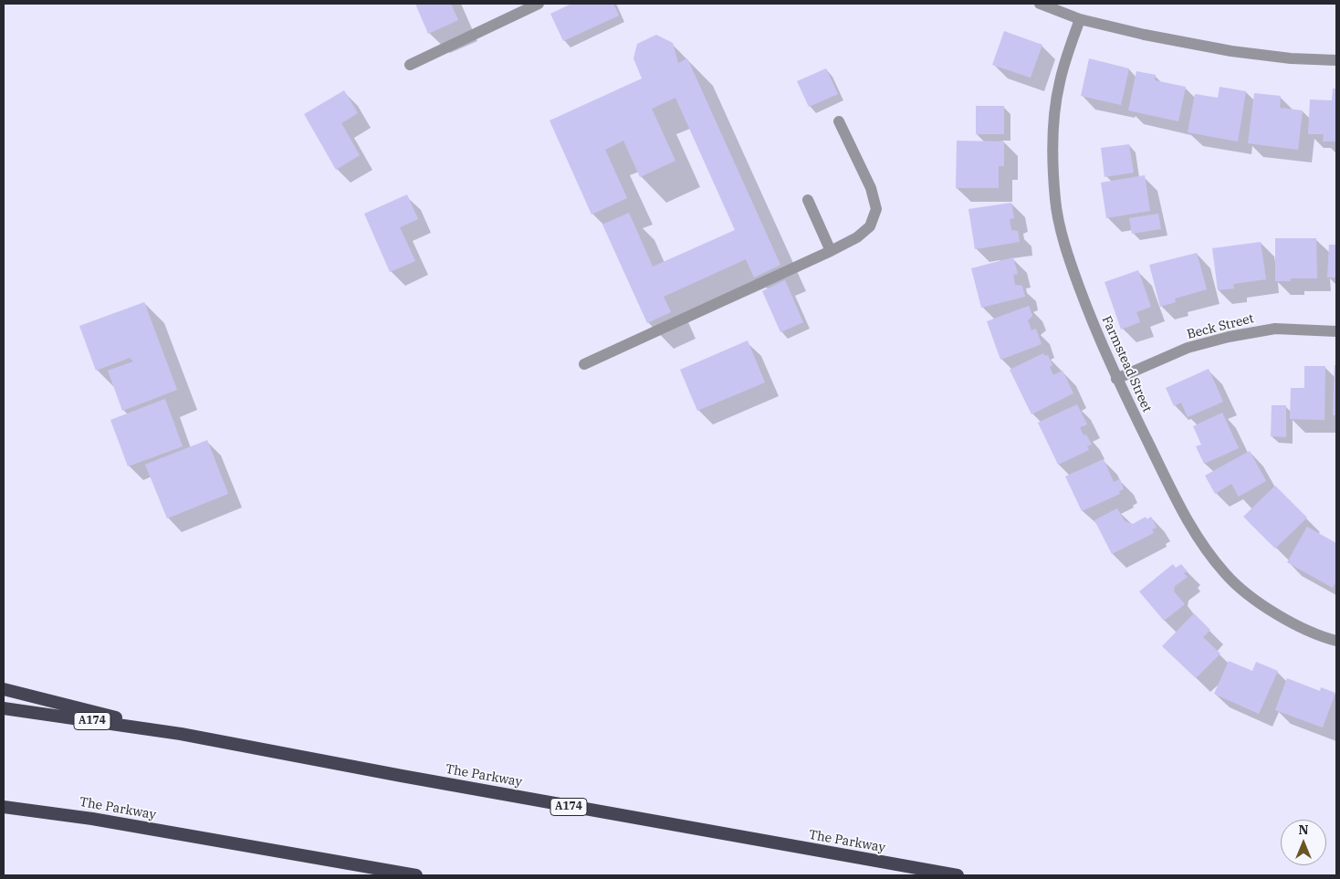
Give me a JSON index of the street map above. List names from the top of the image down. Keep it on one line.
{"streets":{"highway":["A174","The Parkway"],"street":["Beck Street","Farmstead Street"]},"crossings":[["Beck Street","Farmstead Street"]],"north":"top"}
